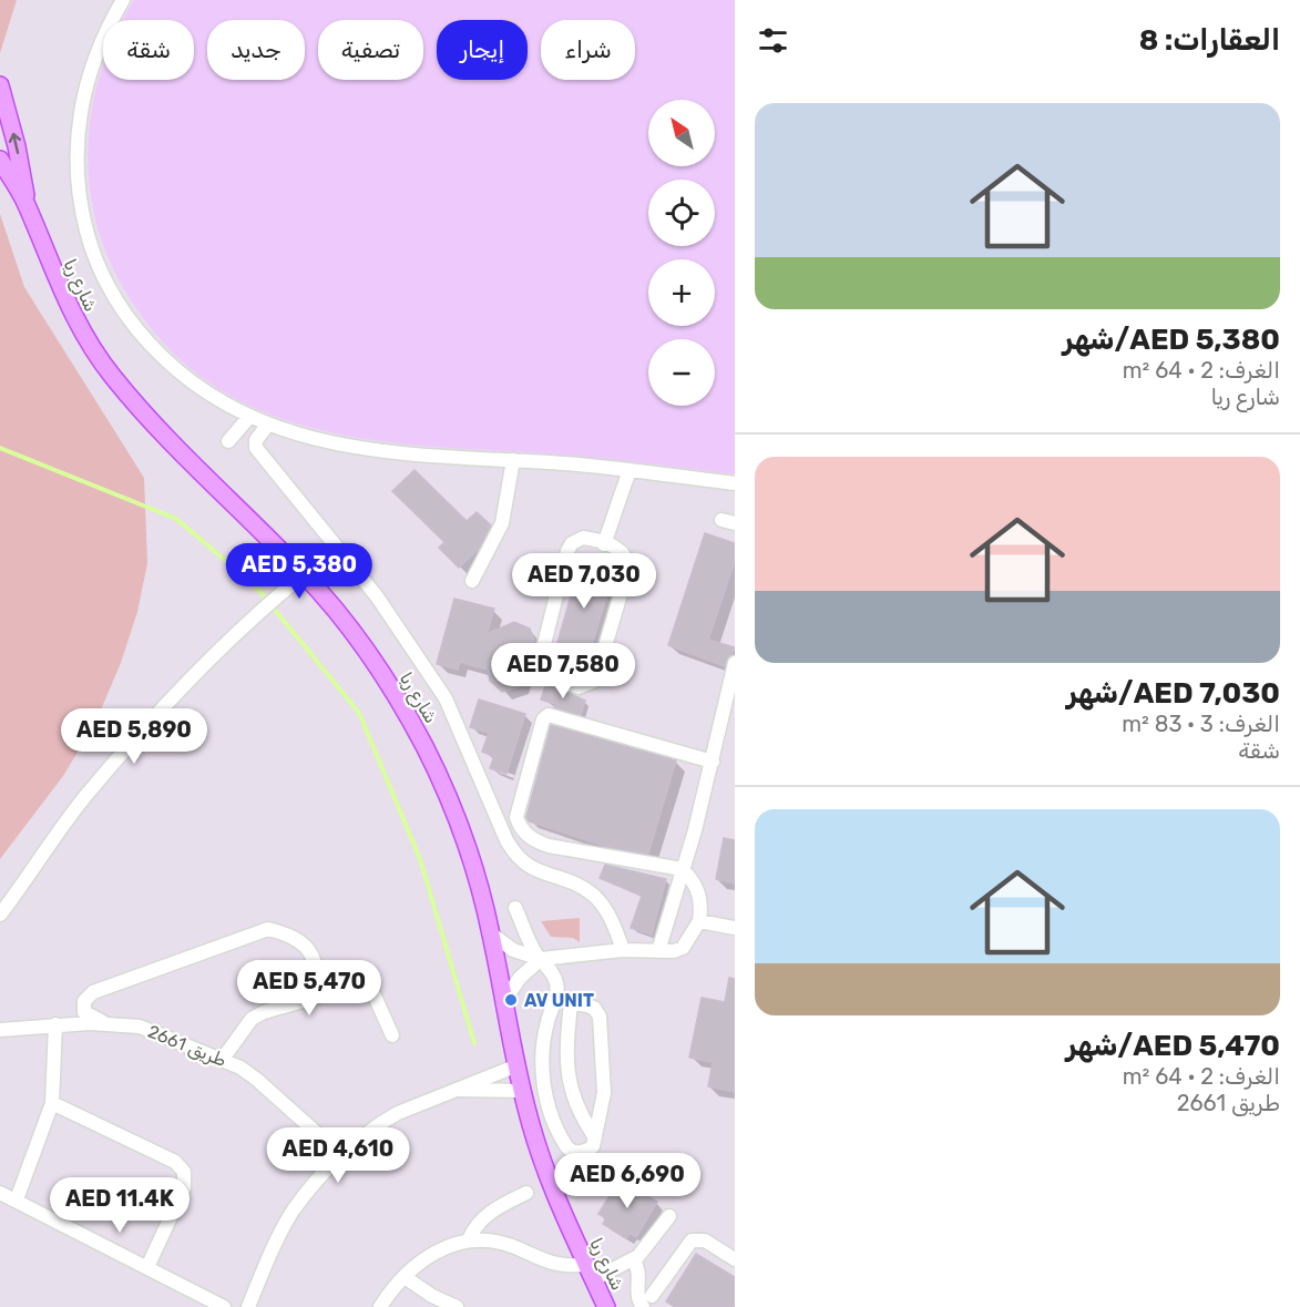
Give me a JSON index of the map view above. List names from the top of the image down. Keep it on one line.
{"streets":{"main road":["شارع ريا"],"street":["طريق 2661"]},"places":["AV UNIT"],"north":"top left","page":{"heading":"العقارات: 8","chip":["شراء","إيجار","تصفية","جديد","شقة"],"list":[{"name":"AED 5,380/شهر","note":"الغرف: 2 · 64 m² · شارع ريا"},{"name":"AED 7,030/شهر","note":"الغرف: 3 · 83 m² · شقة"},{"name":"AED 5,470/شهر","note":"الغرف: 2 · 64 m² · طريق 2661"}],"map_buttons":["+","−"],"price":["AED 5,380","AED 7,030","AED 7,580","AED 5,890","AED 5,470","AED 4,610","AED 6,690","AED 11.4K"]}}
